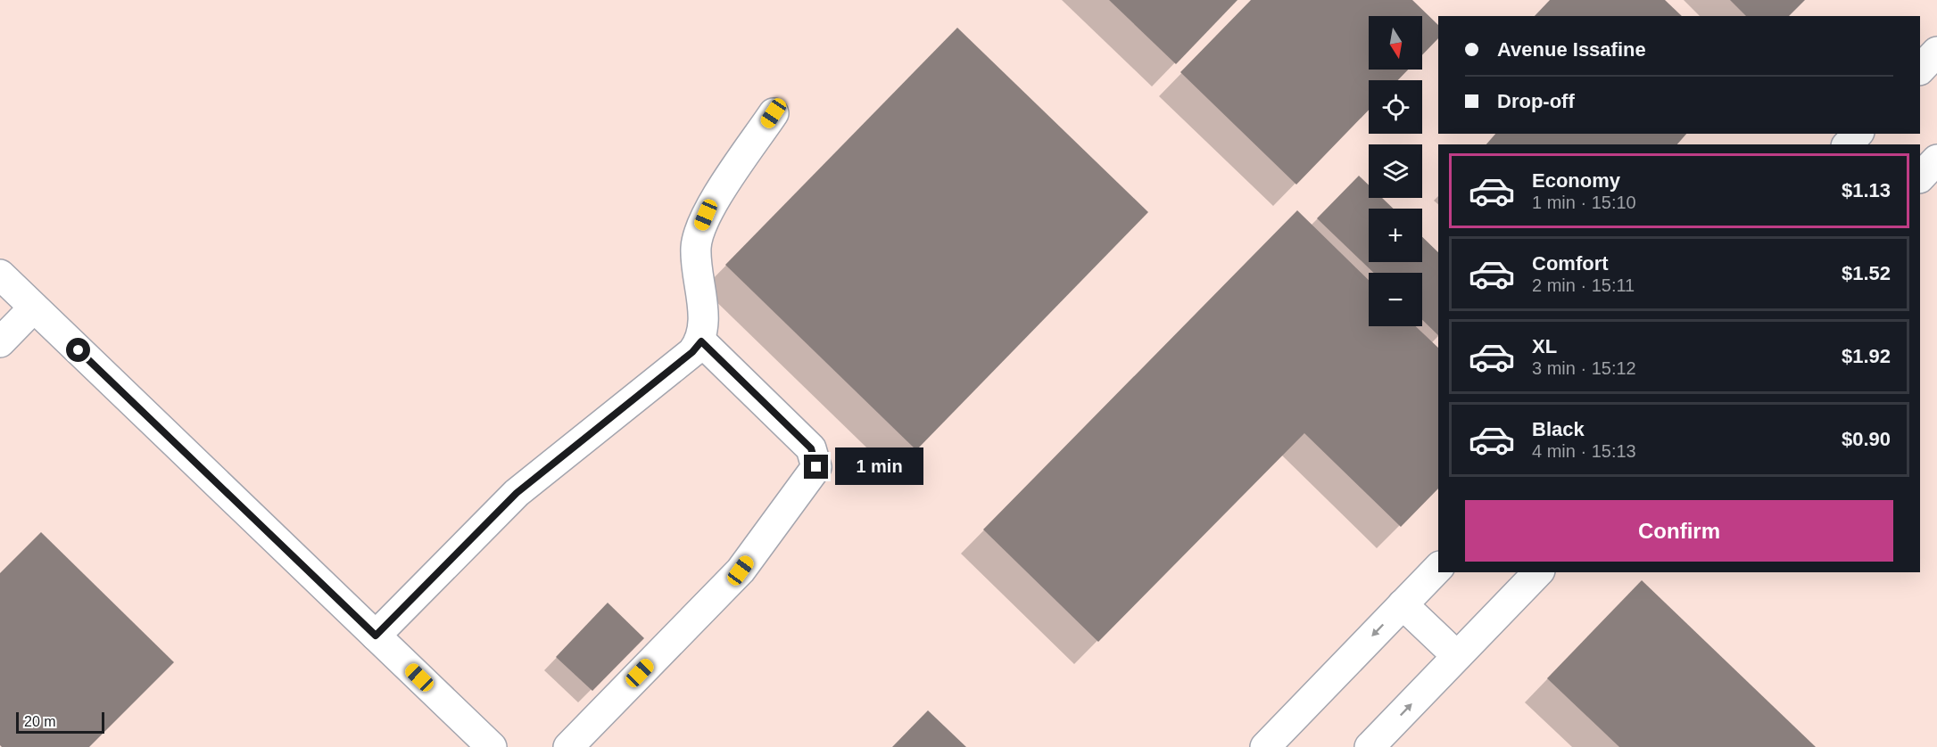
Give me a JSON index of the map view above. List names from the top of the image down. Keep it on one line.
{"scale_bar":"20 m","north":"bottom","page":{"map_buttons":["+","−"],"banner":["Avenue Issafine","Drop-off"],"list":[{"name":"Economy","note":"1 min · 15:10","value":"$1.13"},{"name":"Comfort","note":"2 min · 15:11","value":"$1.52"},{"name":"XL","note":"3 min · 15:12","value":"$1.92"},{"name":"Black","note":"4 min · 15:13","value":"$0.90"}],"bubble":"1 min","buttons":"Confirm","scale":"20 m"}}
